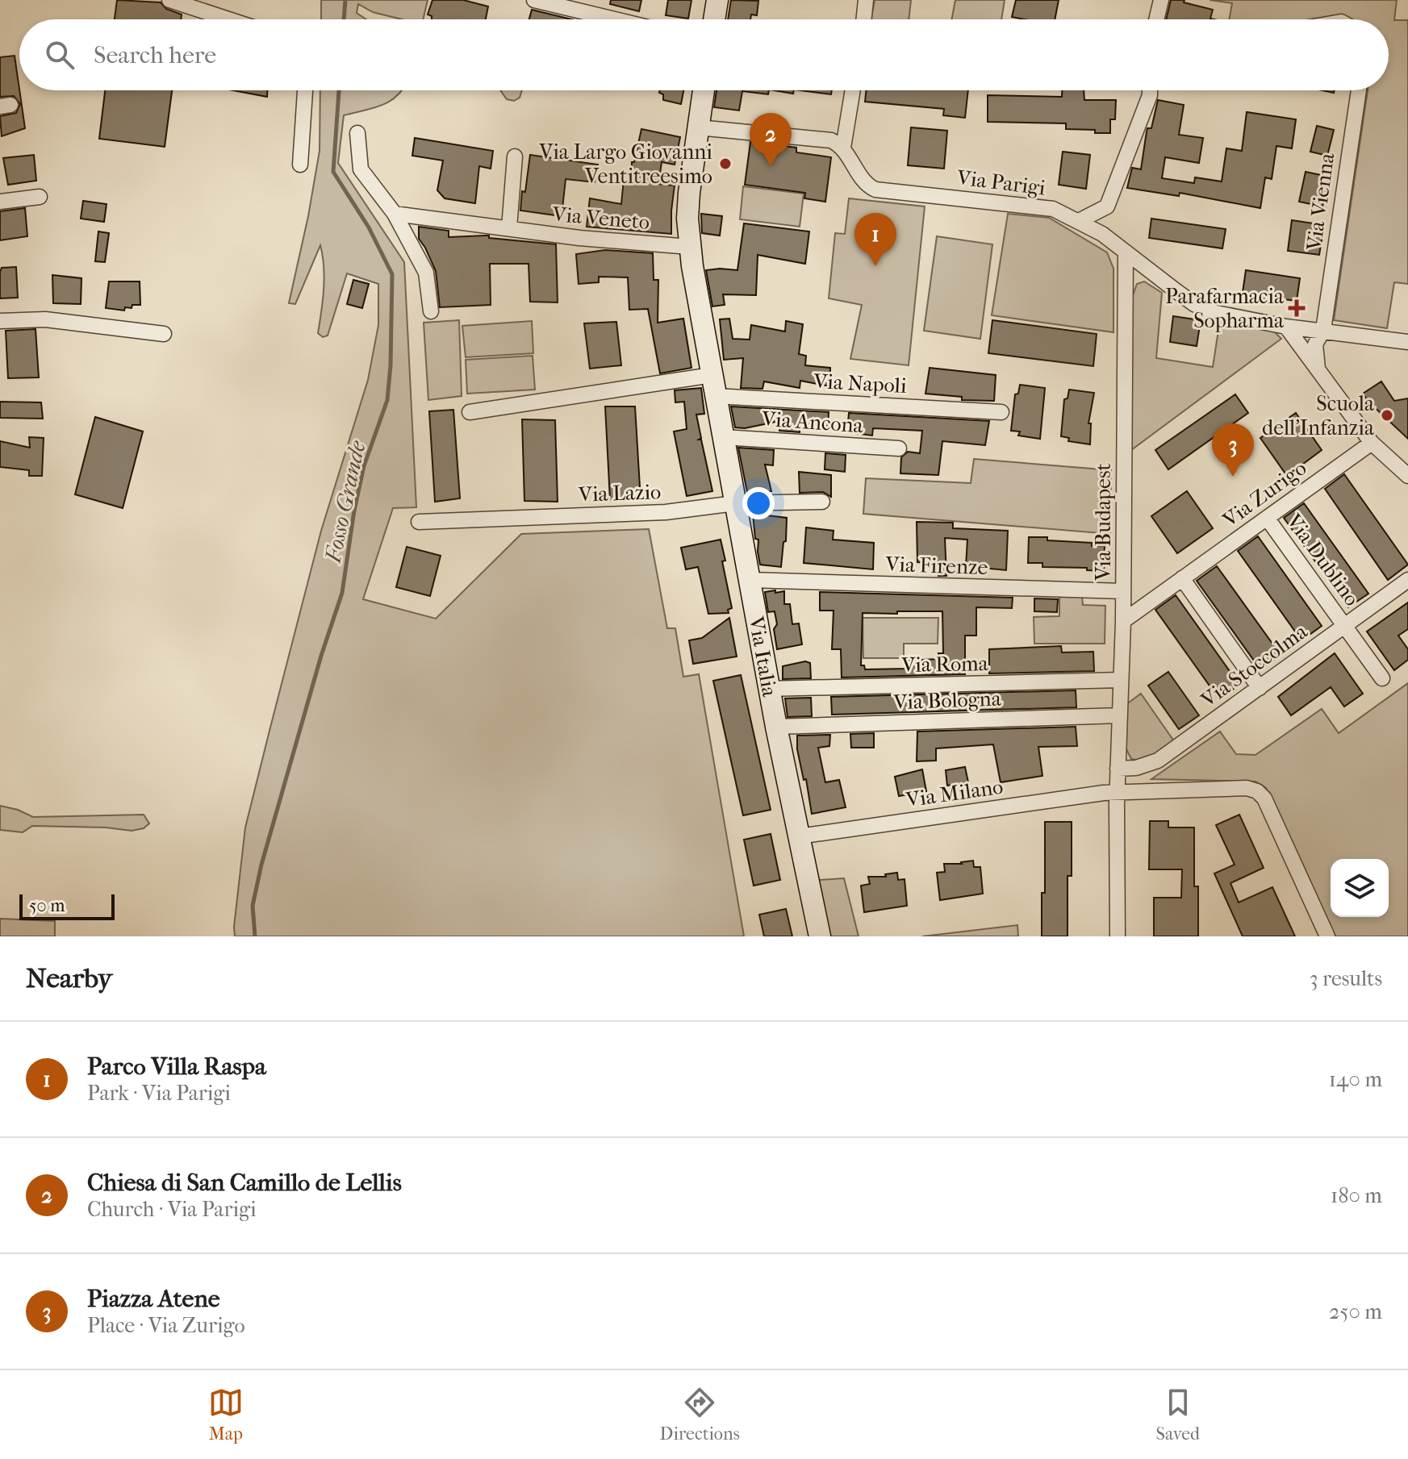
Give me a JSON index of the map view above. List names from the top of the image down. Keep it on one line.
{"streets":{"main road":["Via Italia"],"street":["Via Parigi","Via Vienna","Via Veneto","Via Napoli","Via Ancona","Via Lazio","Via Zurigo","Via Budapest","Via Dublino","Via Firenze","Via Roma","Via Stoccolma","Via Bologna","Via Milano"]},"crossings":[["Via Parigi","Via Vienna"],["Via Parigi","Via Budapest"],["Via Veneto","Via Italia"],["Via Napoli","Via Italia"],["Via Ancona","Via Italia"],["Via Lazio","Via Italia"],["Via Zurigo","Via Budapest"],["Via Zurigo","Via Dublino"],["Via Budapest","Via Firenze"],["Via Budapest","Via Roma"],["Via Budapest","Via Stoccolma"],["Via Budapest","Via Bologna"],["Via Budapest","Via Milano"],["Via Dublino","Via Stoccolma"],["Via Firenze","Via Italia"],["Via Italia","Via Roma"],["Via Italia","Via Bologna"],["Via Italia","Via Milano"]],"water":["Fosso Grande"],"places":{"other":["Via Largo Giovanni Ventitreesimo","Scuola dell'Infanzia"],"health":["Parafarmacia Sopharma"]},"scale_bar":"50 m","page":{"search":"Search here","pins":["2","1","3"],"scale":"50 m","heading":["Nearby","3 results"],"list":[{"mark":"1","name":"Parco Villa Raspa","note":"Park · Via Parigi","value":"140 m"},{"mark":"2","name":"Chiesa di San Camillo de Lellis","note":"Church · Via Parigi","value":"180 m"},{"mark":"3","name":"Piazza Atene","note":"Place · Via Zurigo","value":"250 m"}],"nav":["Map","Directions","Saved"]}}
